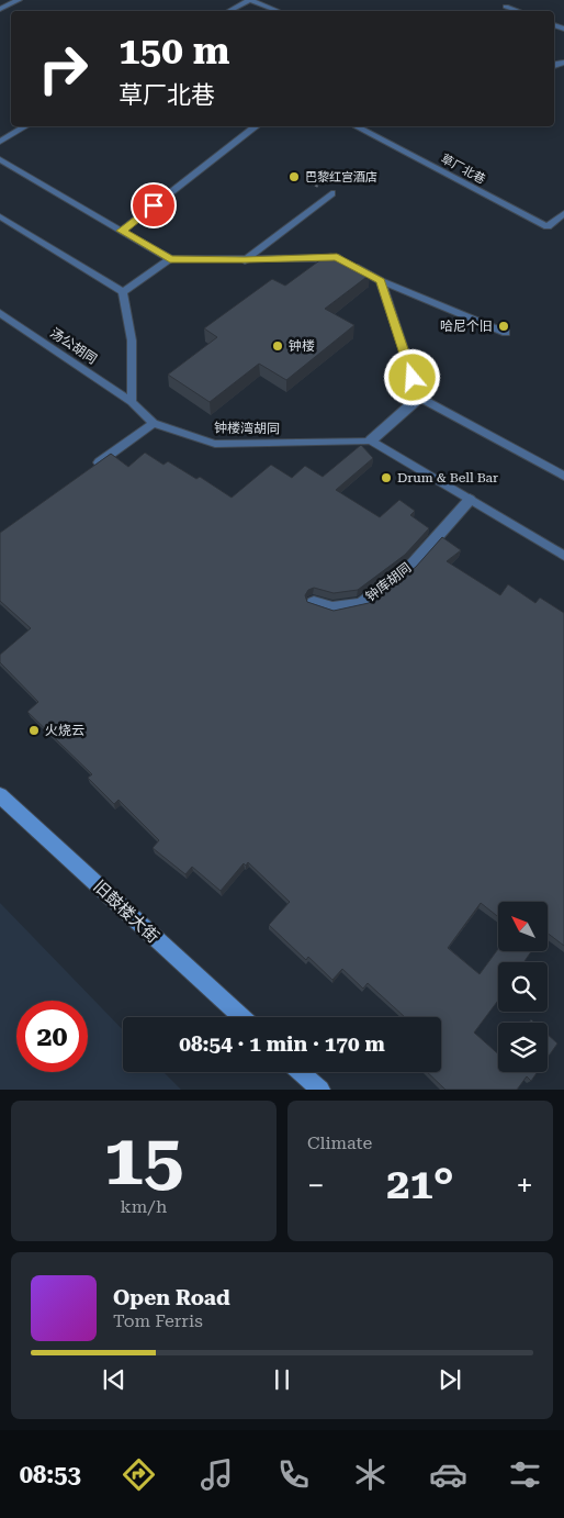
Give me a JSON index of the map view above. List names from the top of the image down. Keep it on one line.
{"streets":{"main road":["旧鼓楼大街"],"street":["钟库胡同"],"lane":["草厂北巷","汤公胡同","钟楼湾胡同"]},"crossings":[["汤公胡同","钟楼湾胡同"]],"places":["巴黎红宫酒店","哈尼个旧","钟楼","Drum & Bell Bar","火烧云"],"north":"top left","page":{"turn":["150 m","草厂北巷"],"limit":"20","trip":"08:54 · 1 min · 170 m","tile":[["15","km/h"],"Climate"],"heat":["−","21°","+"],"song":["Open Road","Tom Ferris"],"tabs":"08:53"}}
